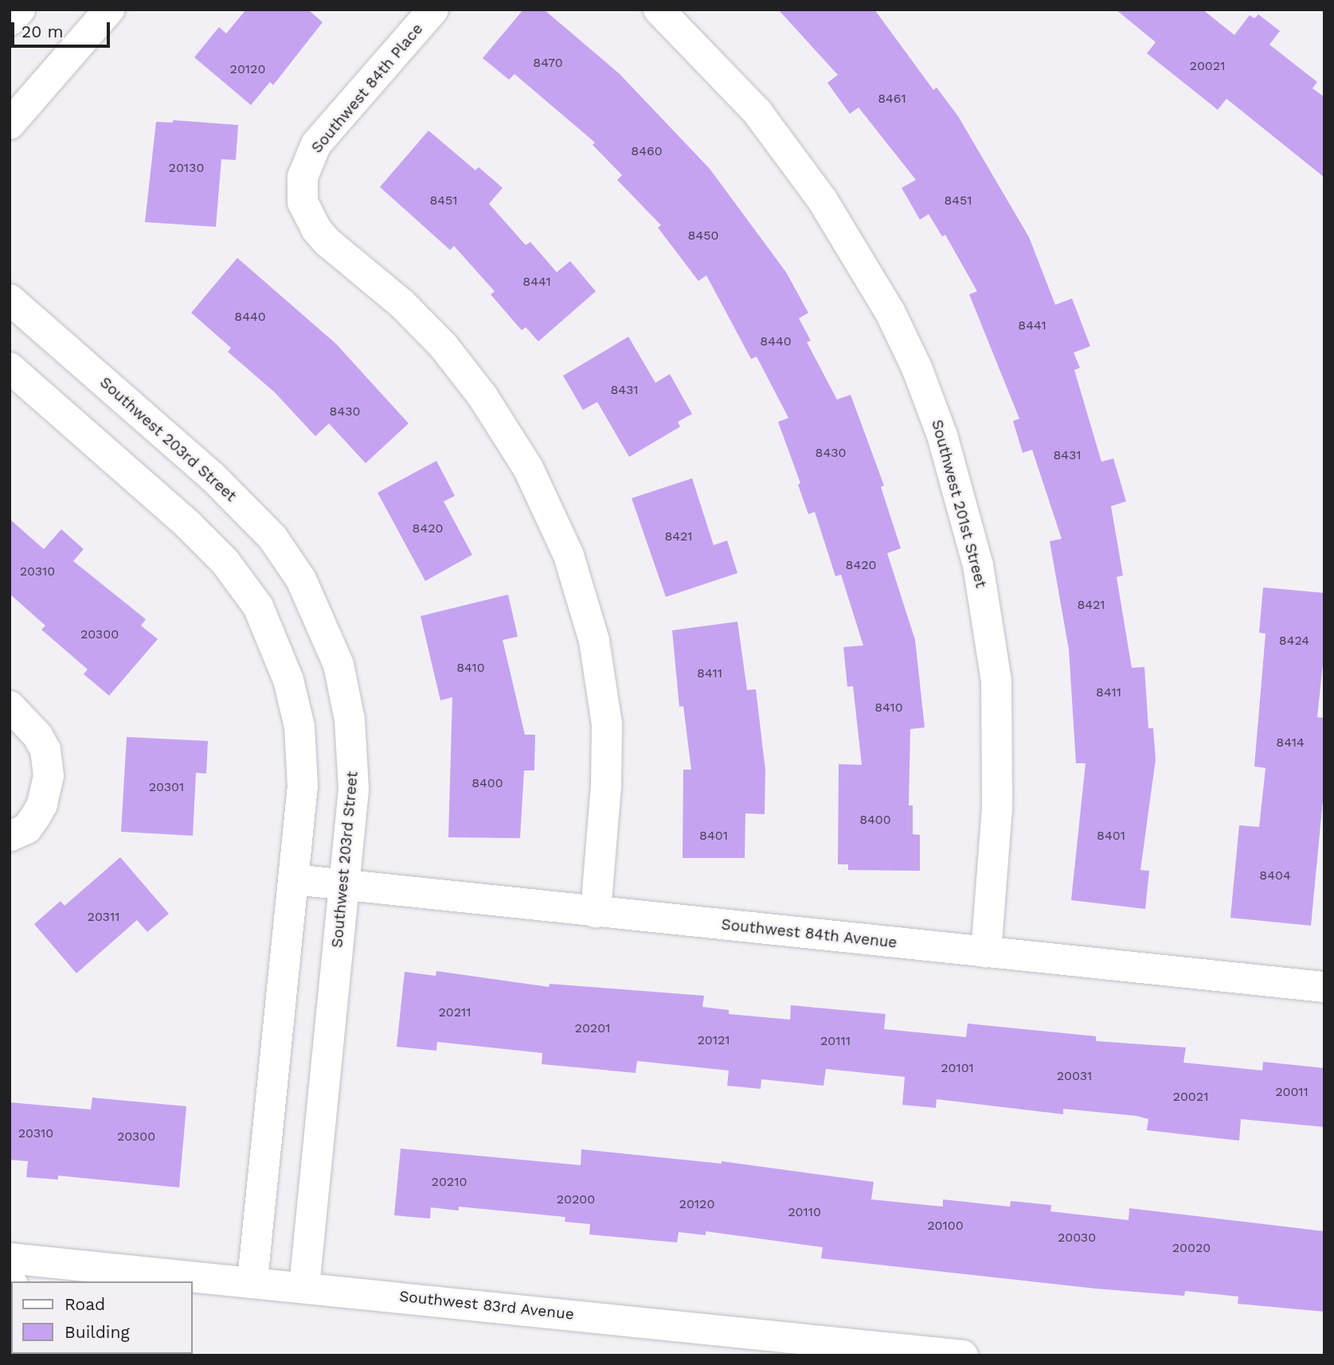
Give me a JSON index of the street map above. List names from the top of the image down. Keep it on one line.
{"streets":{"street":["Southwest 84th Place","Southwest 203rd Street","Southwest 201st Street","Southwest 84th Avenue","Southwest 83rd Avenue"]},"crossings":[["Southwest 84th Place","Southwest 84th Avenue"],["Southwest 203rd Street","Southwest 84th Avenue"],["Southwest 203rd Street","Southwest 83rd Avenue"],["Southwest 201st Street","Southwest 84th Avenue"]],"house_numbers":["8470","20021","20120","8461","8460","20130","8451","8451","8450","8441","8440","8441","8440","8431","8430","8430","8431","8420","8421","8420","20310","8421","20300","8424","8410","8411","8411","8410","8414","8400","20301","8400","8401","8401","8404","20311","20211","20201","20121","20111","20101","20031","20011","20021","20310","20300","20210","20200","20120","20110","20100","20030","20020"],"legend":["Road","Building"],"scale_bar":"20 m"}
